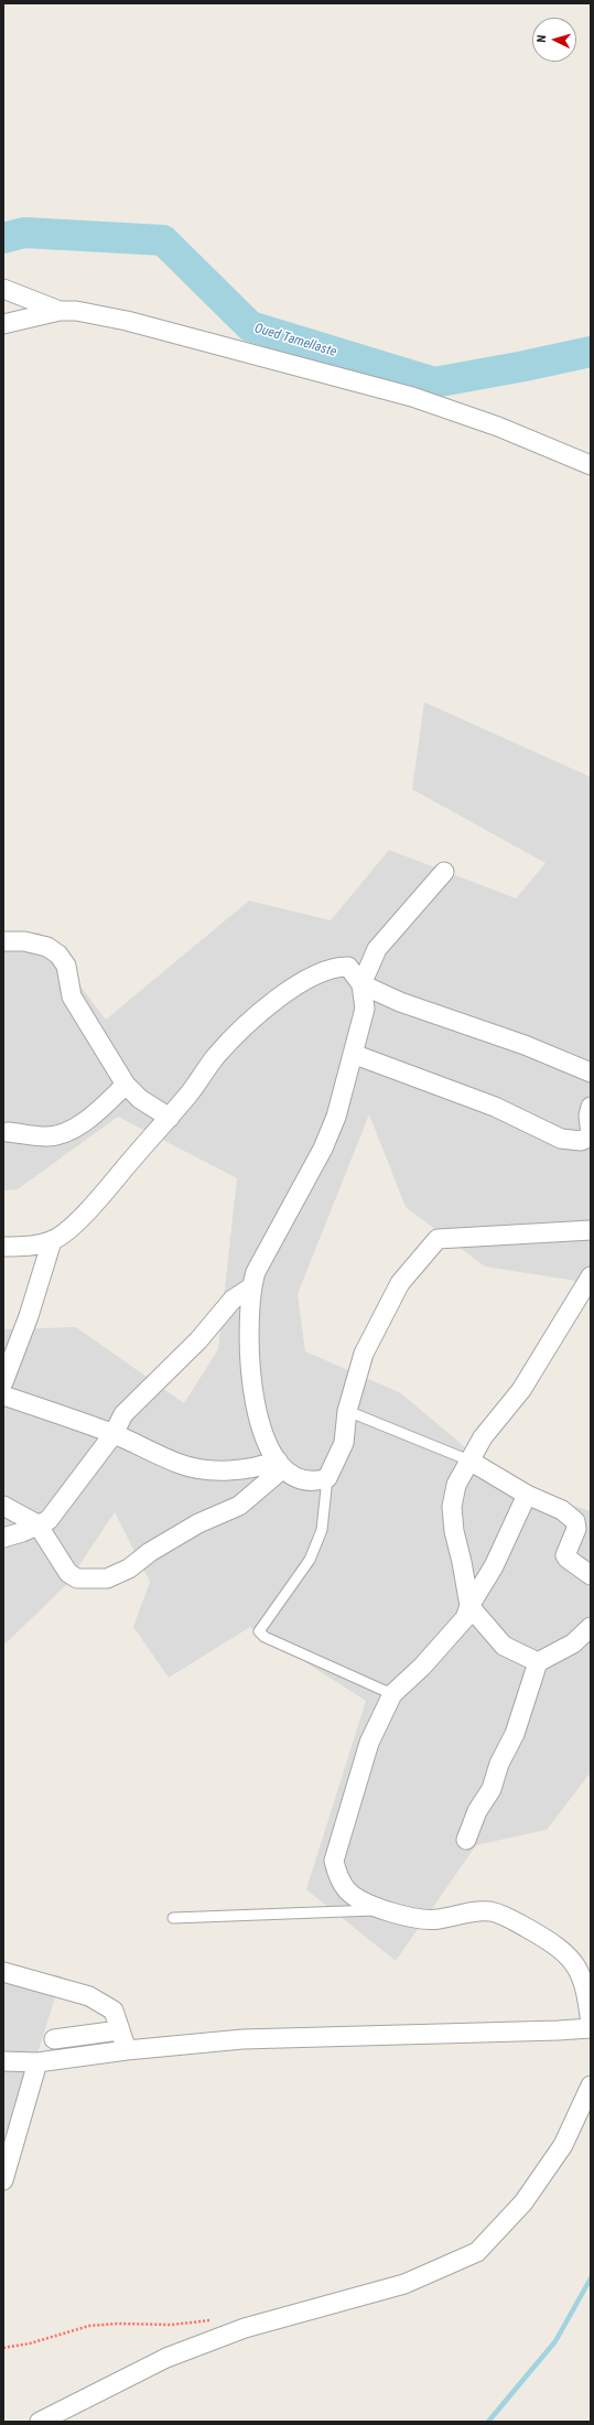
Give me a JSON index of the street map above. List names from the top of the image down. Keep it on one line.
{"water":["Oued Tamellaste"],"north":"left"}
